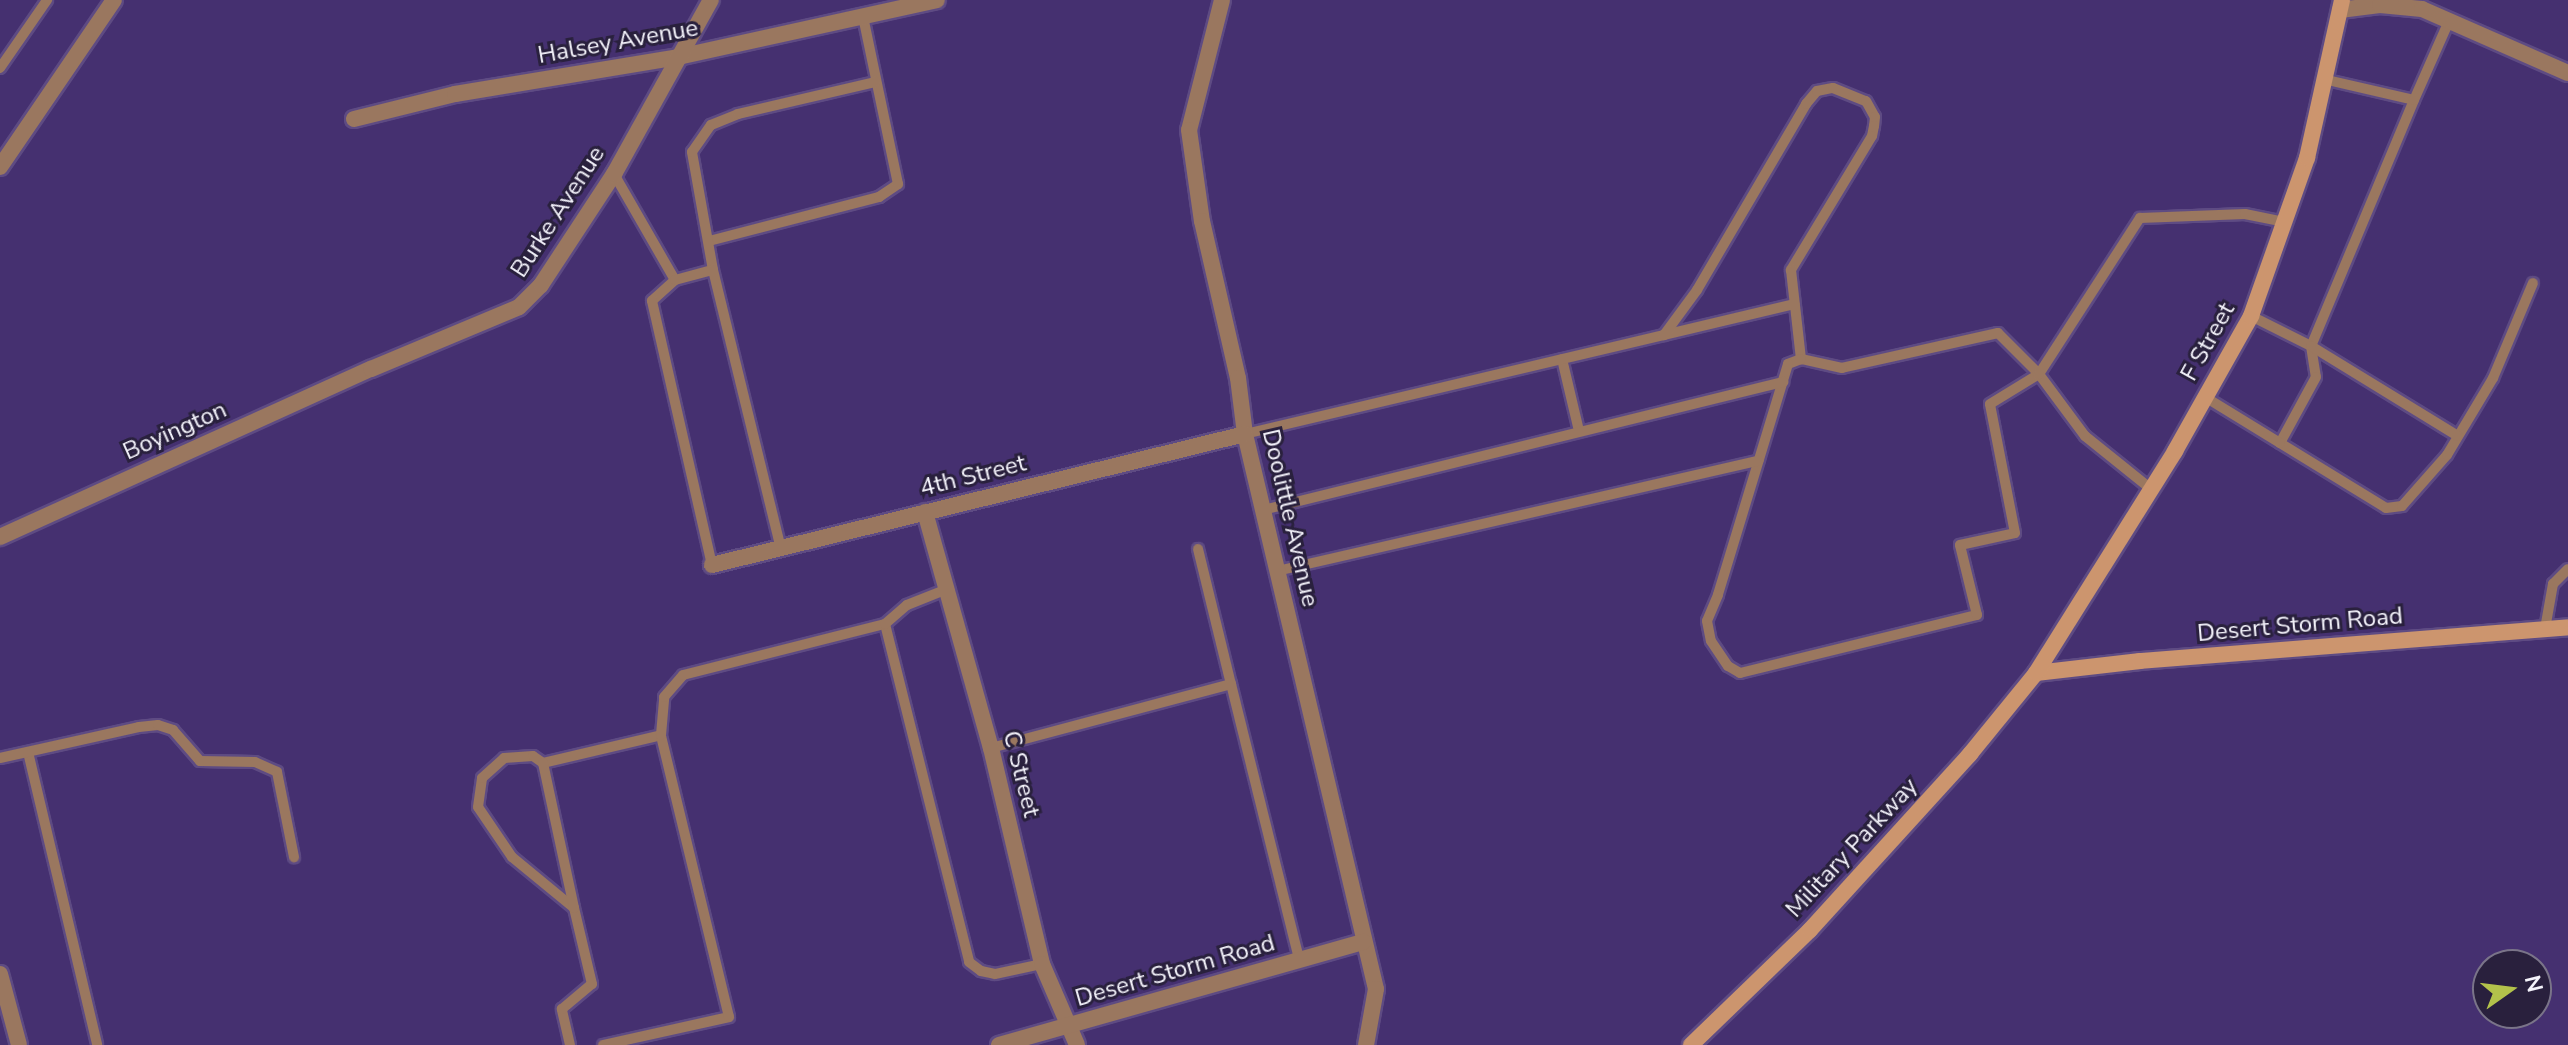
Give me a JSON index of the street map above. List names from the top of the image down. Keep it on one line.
{"streets":{"street":["Halsey Avenue","Burke Avenue","F Street","Boyington","4th Street","Doolittle Avenue","Desert Storm Road","C Street","Military Parkway"]},"crossings":[["Halsey Avenue","Burke Avenue"],["Burke Avenue","Boyington"],["F Street","Desert Storm Road"],["F Street","Military Parkway"],["4th Street","Doolittle Avenue"],["4th Street","C Street"],["Doolittle Avenue","Desert Storm Road"],["Desert Storm Road","C Street"],["Desert Storm Road","Military Parkway"]],"north":"right"}
